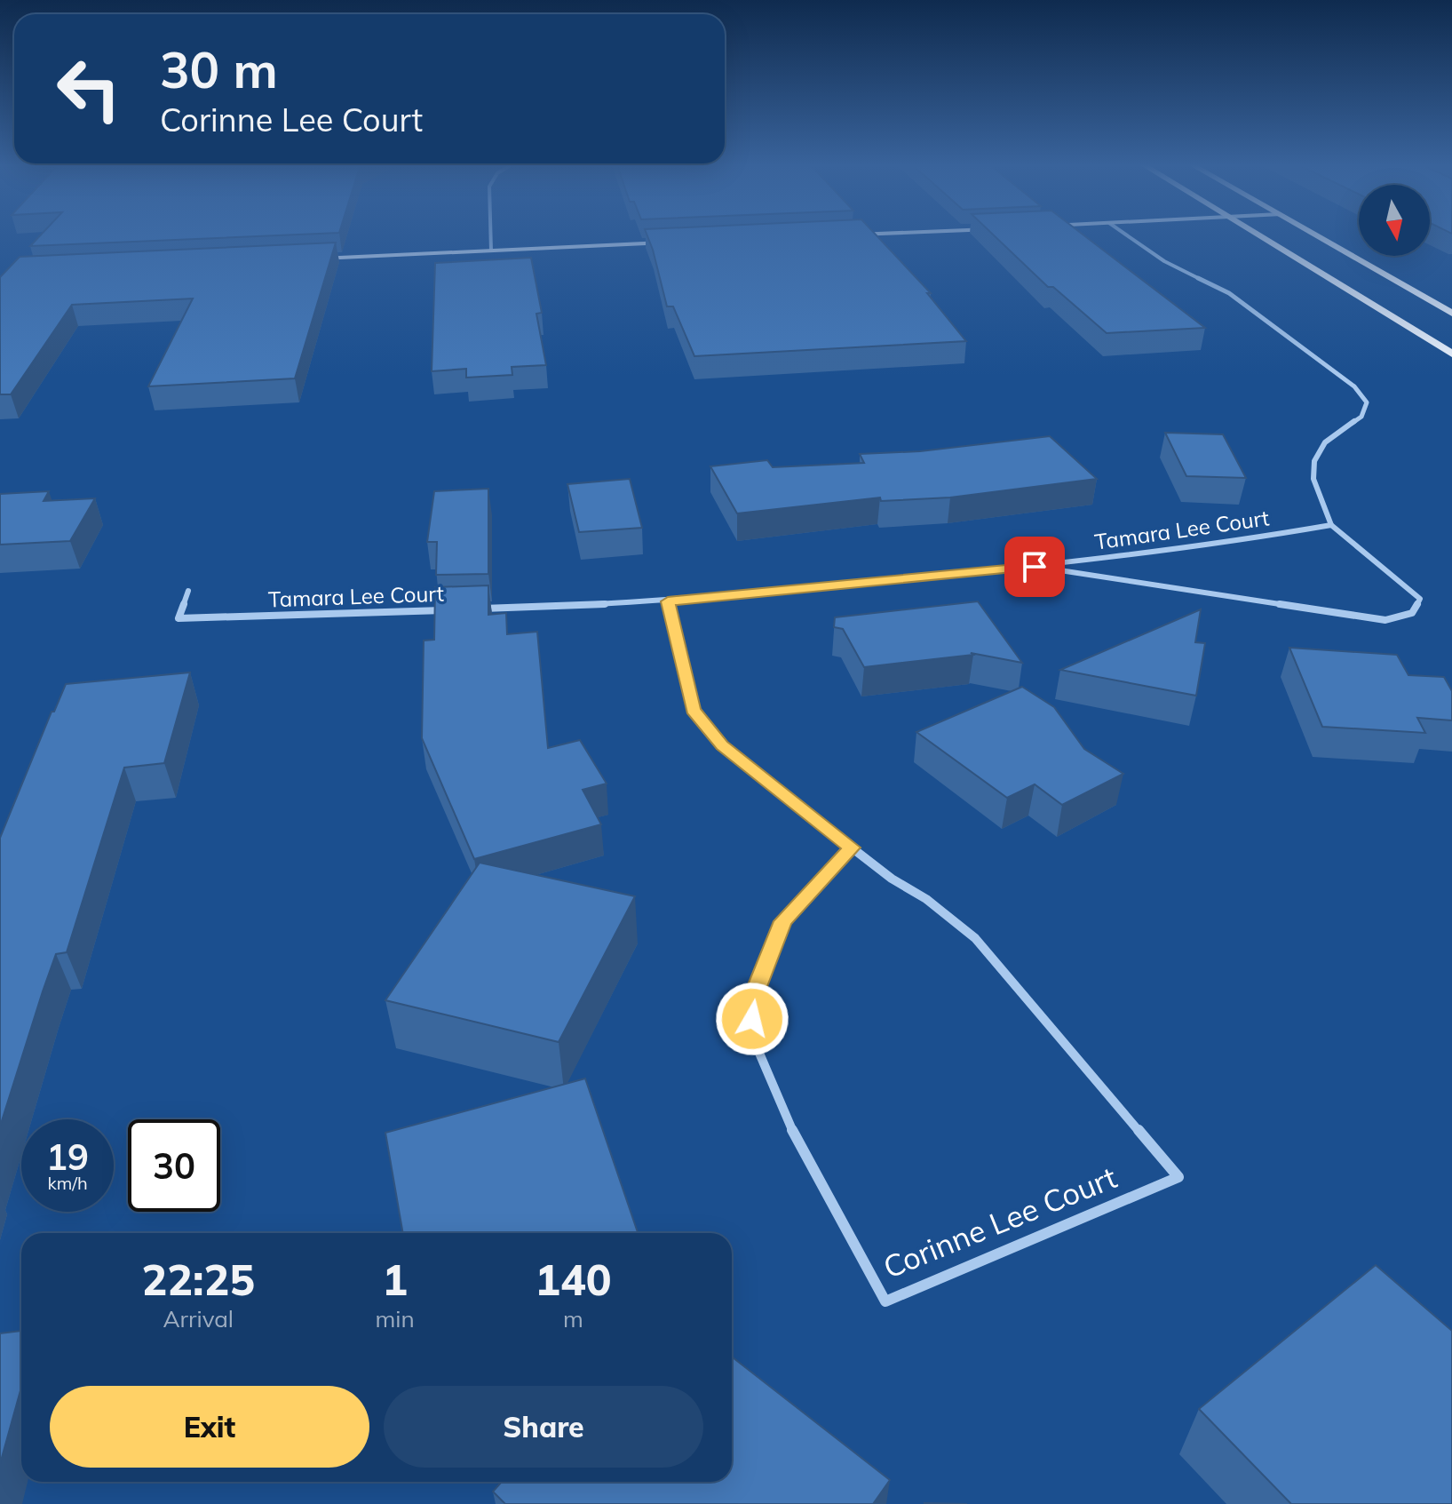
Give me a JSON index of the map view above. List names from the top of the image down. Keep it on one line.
{"streets":{"street":["Tamara Lee Court","Corinne Lee Court"]},"crossings":[["Tamara Lee Court","Corinne Lee Court"]],"north":"bottom","page":{"turn":["30 m","Corinne Lee Court"],"speed":"19 km/h","limit":"30","eta":["22:25","Arrival","1","min","140","m"],"buttons":["Exit","Share"]}}
